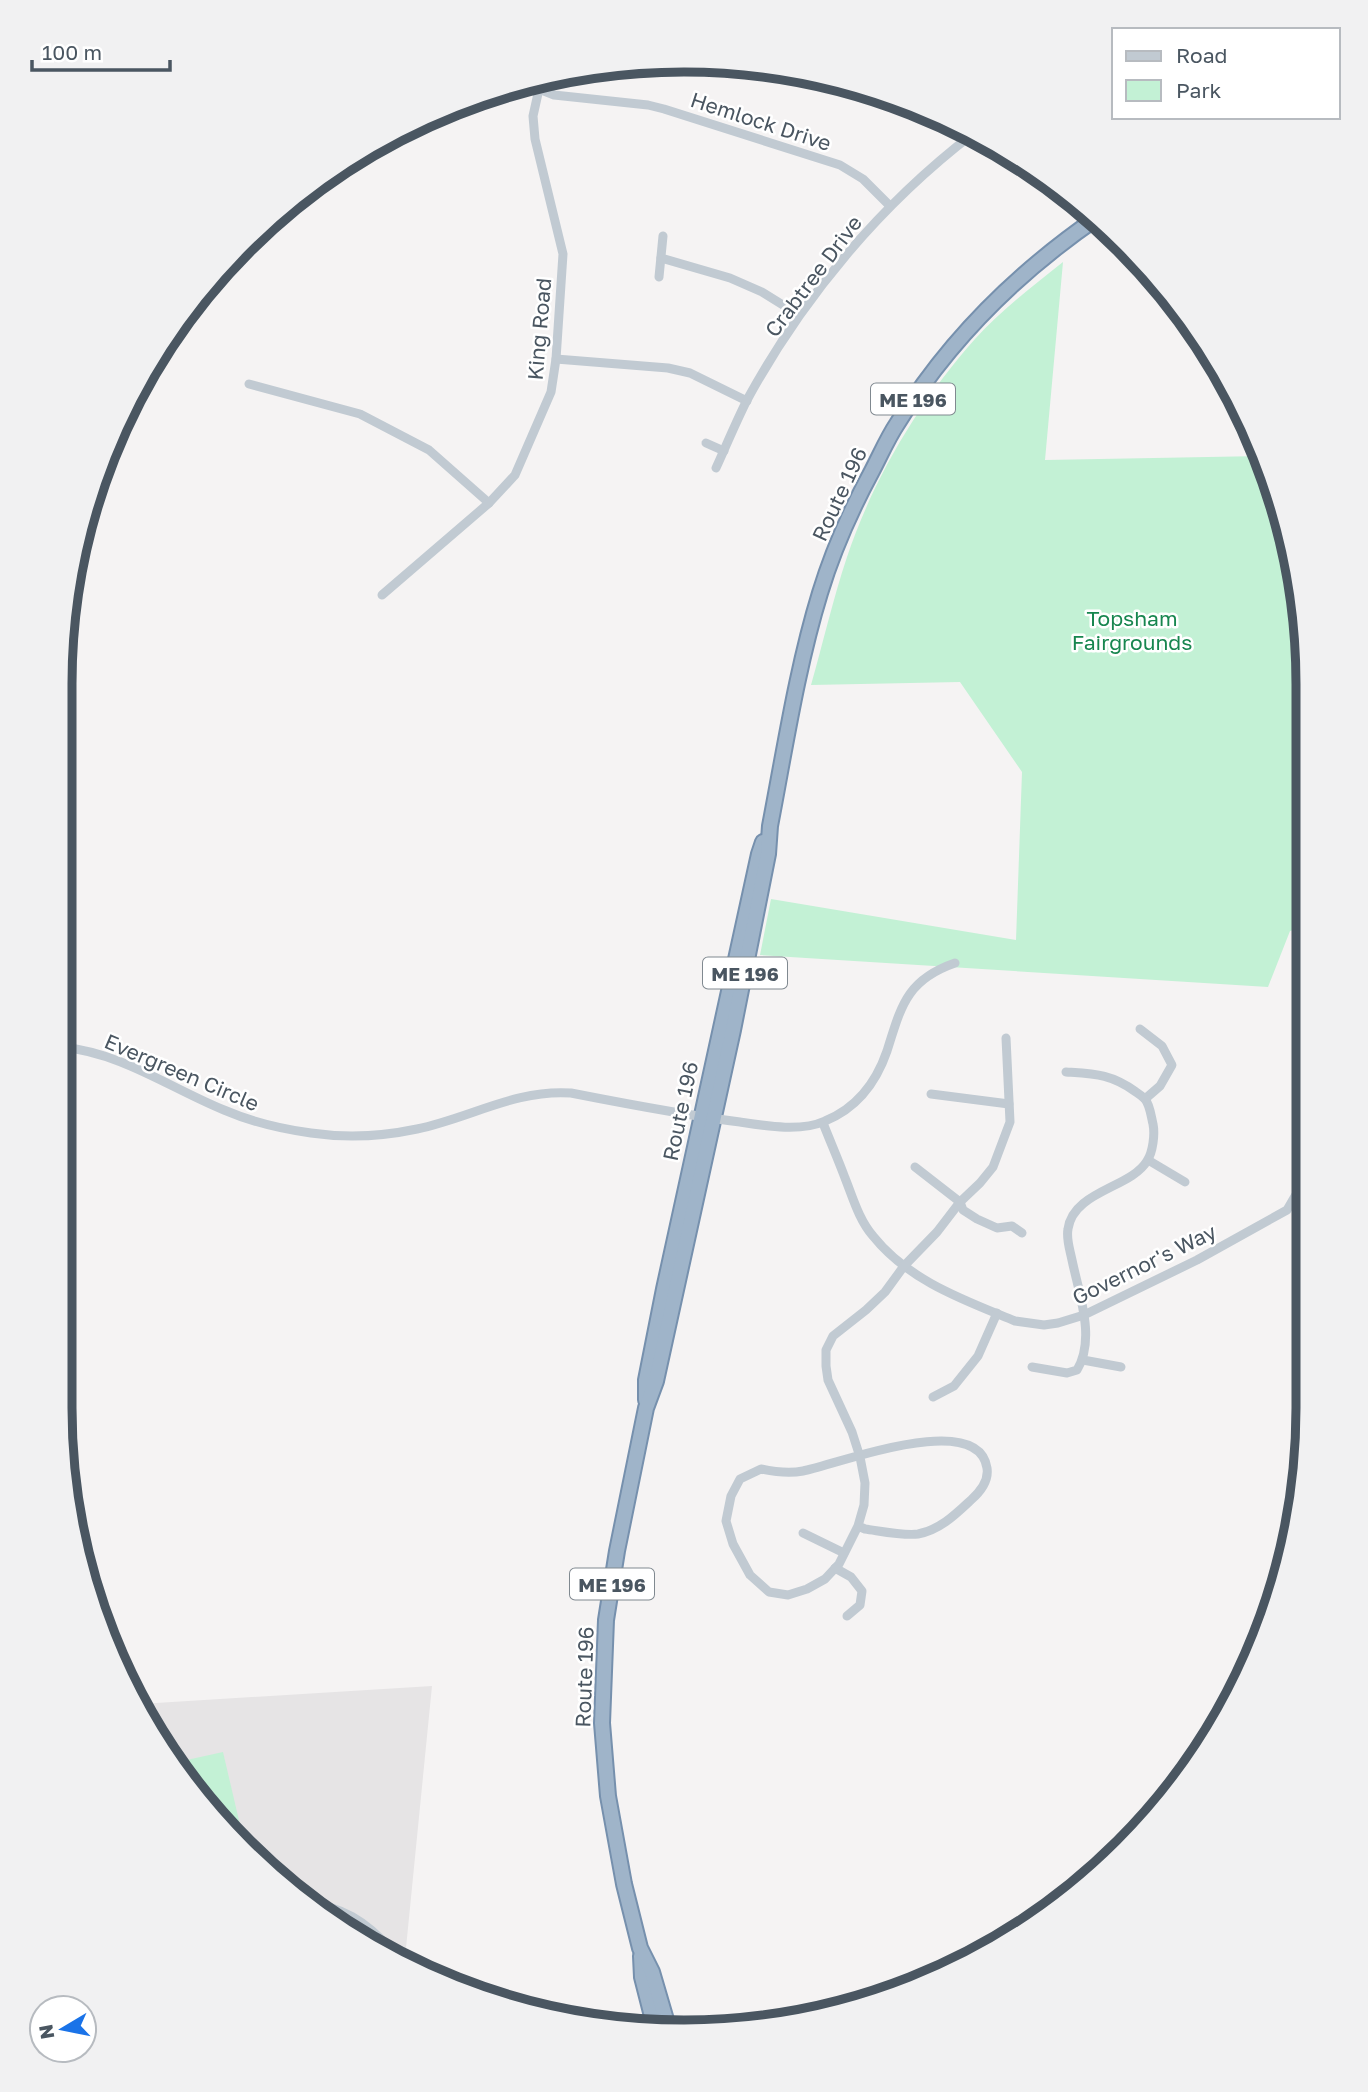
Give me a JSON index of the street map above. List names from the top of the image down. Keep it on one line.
{"streets":{"highway":["ME 196","Route 196"],"street":["Hemlock Drive","Crabtree Drive","King Road","Evergreen Circle","Governor's Way"]},"crossings":[["Hemlock Drive","Crabtree Drive"],["Route 196","Evergreen Circle"],["Evergreen Circle","Governor's Way"]],"parks":["Topsham Fairgrounds"],"legend":["Road","Park"],"scale_bar":"100 m","north":"left"}
